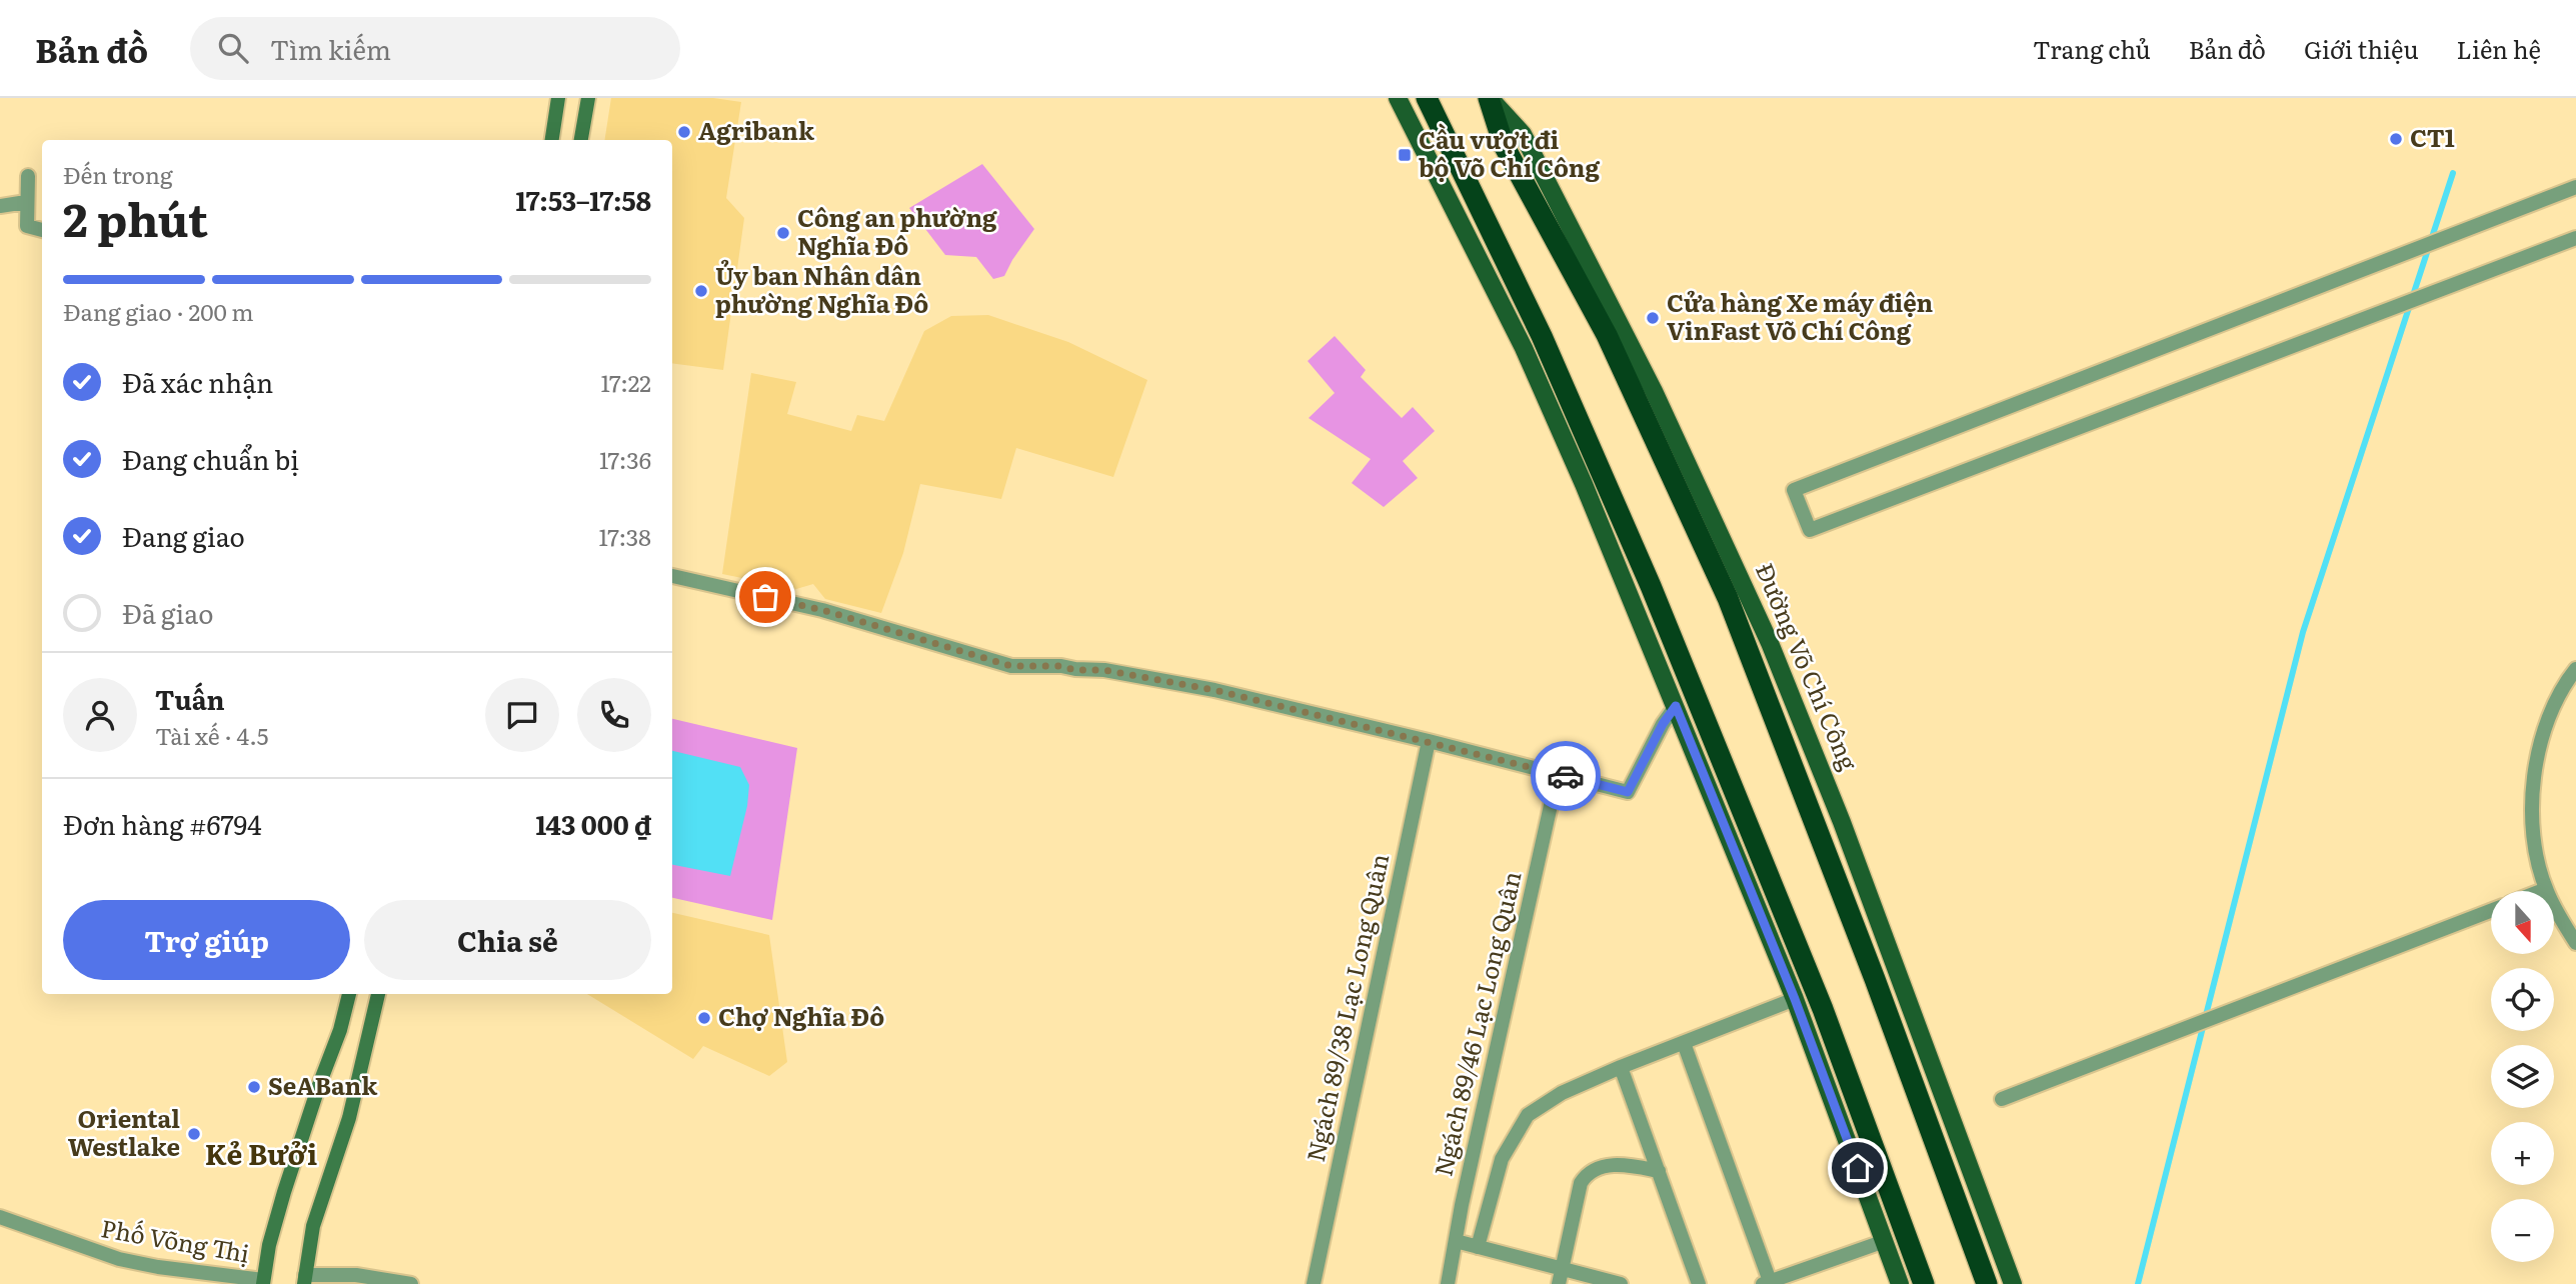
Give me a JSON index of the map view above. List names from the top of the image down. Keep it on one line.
{"streets":{"highway":["Đường Võ Chí Công"],"street":["Ngách 89/38 Lạc Long Quân","Ngách 89/46 Lạc Long Quân","Phố Võng Thị"]},"districts":["Kẻ Bưởi"],"places":{"other":["Agribank","CT1","Công an phường Nghĩa Đô","Ủy ban Nhân dân phường Nghĩa Đô","Cửa hàng Xe máy điện VinFast Võ Chí Công","Chợ Nghĩa Đô","SeABank","Oriental Westlake"],"transit":["Cầu vượt đi bộ Võ Chí Công"]},"north":"bottom","page":{"header":"Bản đồ","search":"Tìm kiếm","nav":["Trang chủ","Bản đồ","Giới thiệu","Liên hệ"],"heading":["2 phút","Đến trong","17:53–17:58"],"panel":["Tuấn","Tài xế · 4.5","Đơn hàng #6794","143 000 ₫"],"bar":"Đang giao · 200 m","list":[["Đã xác nhận","17:22"],["Đang chuẩn bị","17:36"],["Đang giao","17:38"],"Đã giao"],"buttons":["Trợ giúp","Chia sẻ"],"map_buttons":["+","−"]}}
